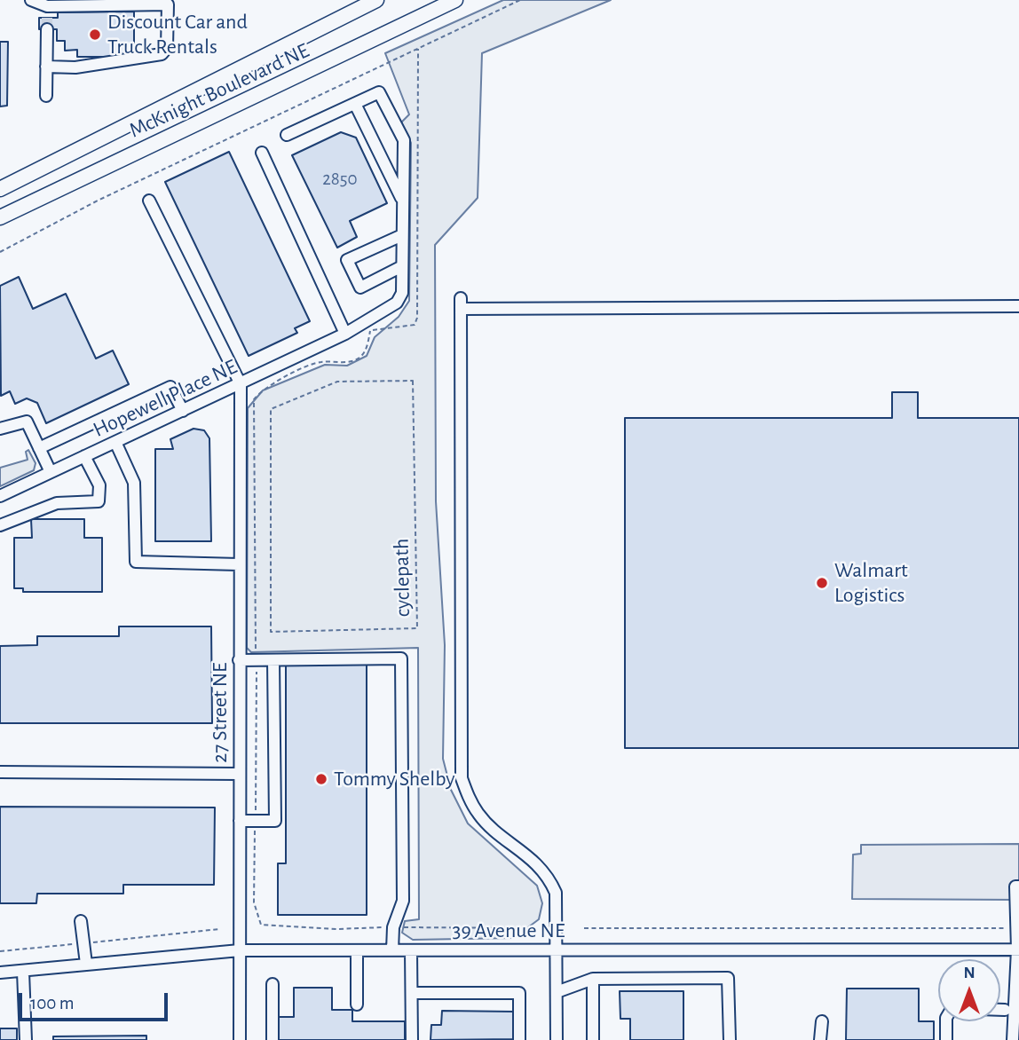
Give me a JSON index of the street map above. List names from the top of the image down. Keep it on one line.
{"streets":{"main road":["McKnight Boulevard NE"],"street":["Hopewell Place NE","27 Street NE","39 Avenue NE"],"path":["cyclepath"]},"crossings":[["Hopewell Place NE","27 Street NE"],["27 Street NE","39 Avenue NE"]],"places":["Discount Car and Truck Rentals","Walmart Logistics","Tommy Shelby"],"house_numbers":["2850"],"scale_bar":"100 m","north":"top"}
